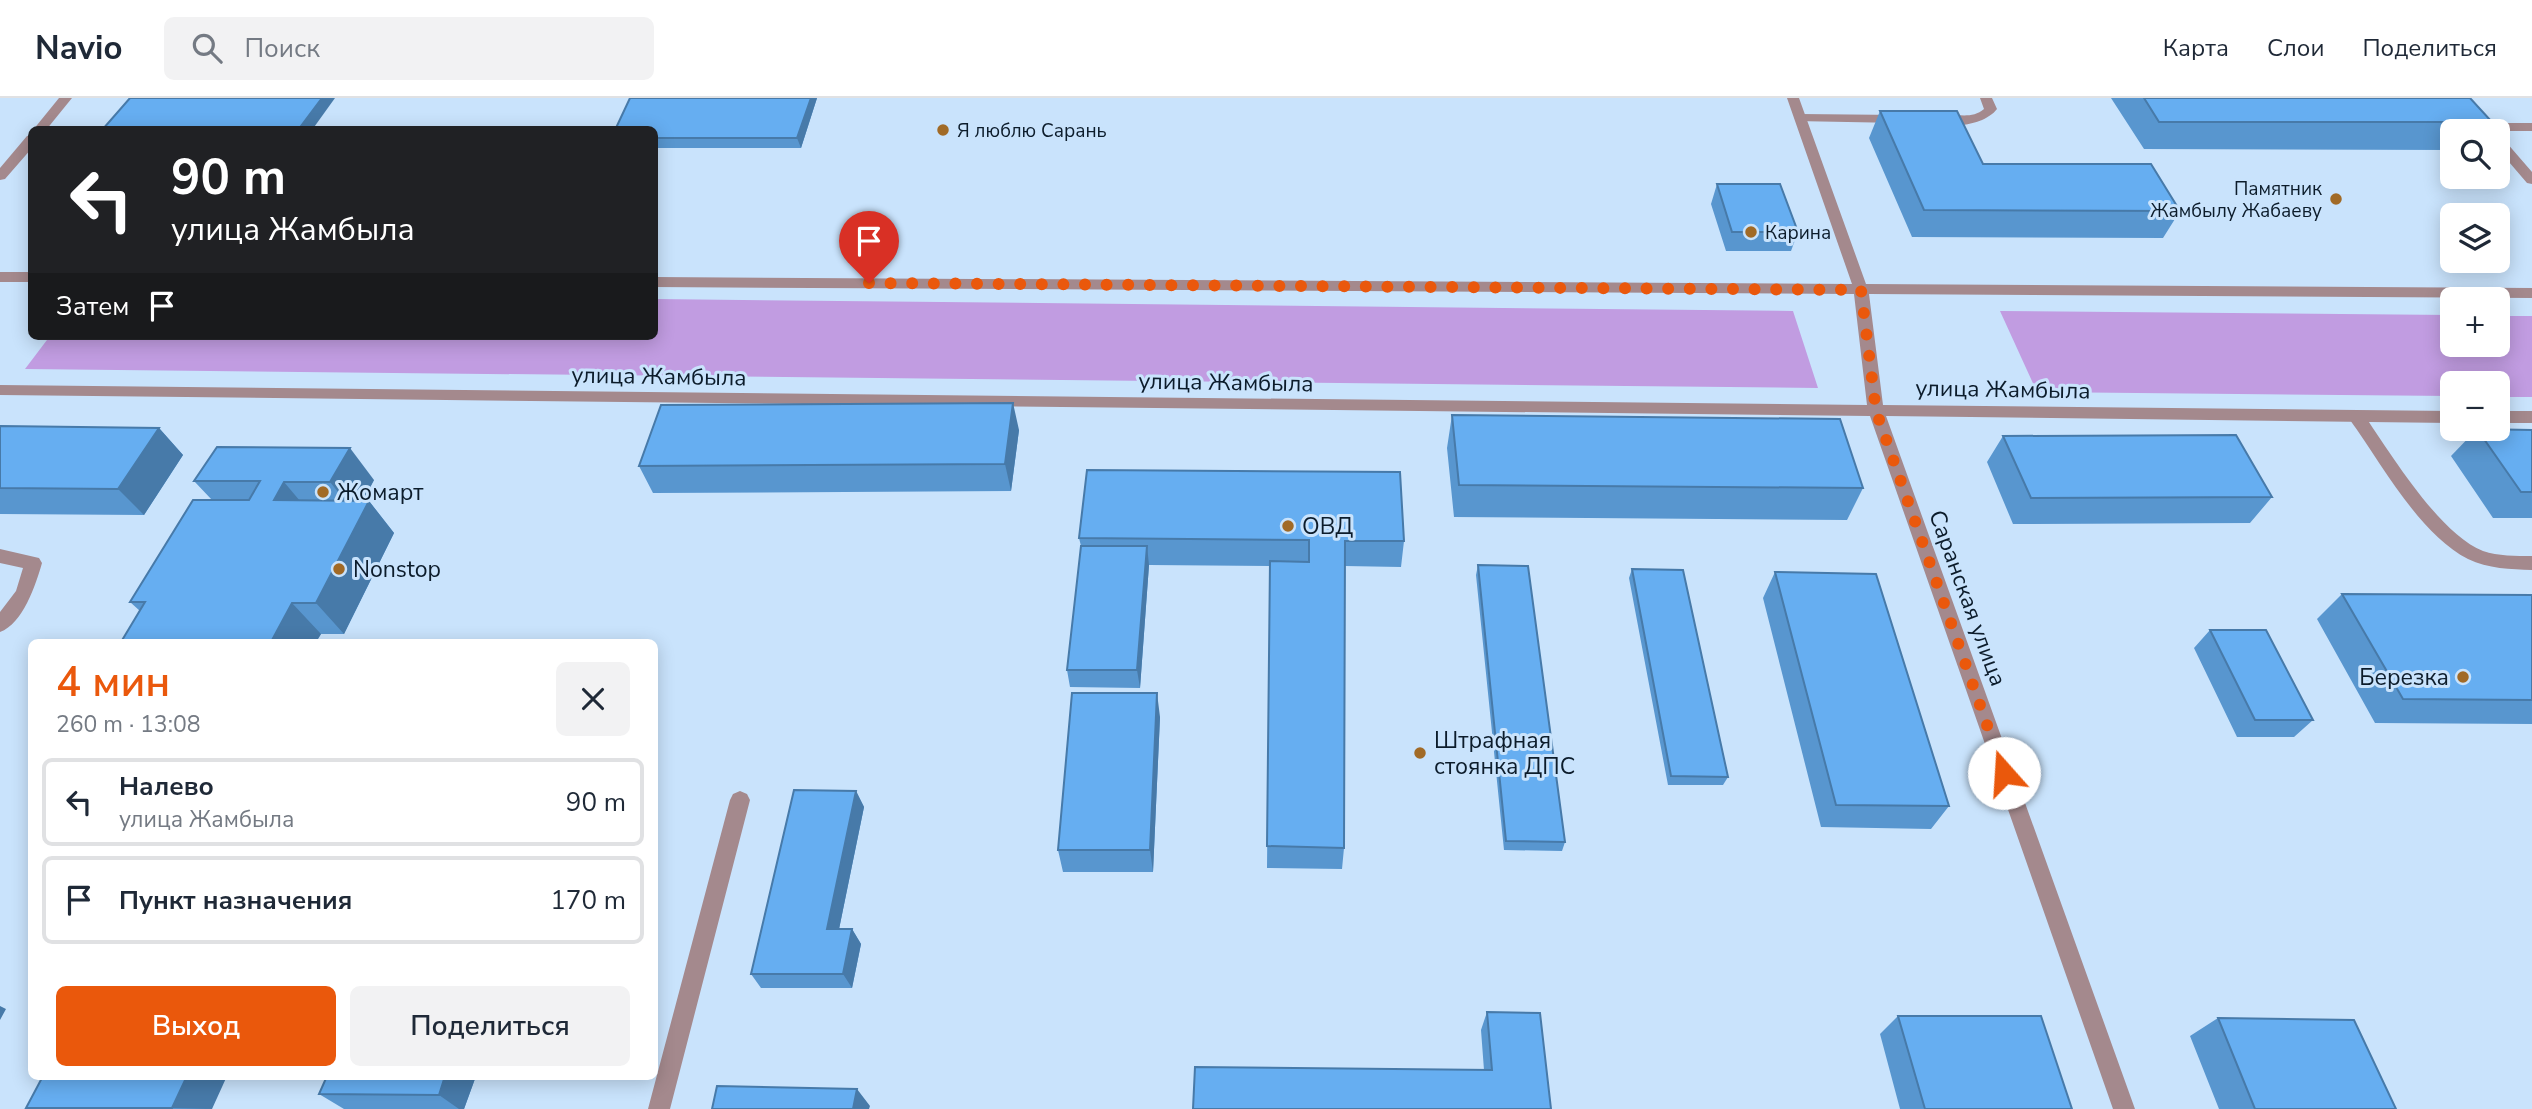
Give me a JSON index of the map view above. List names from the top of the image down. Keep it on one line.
{"streets":{"street":["улица Жамбыла","Саранская улица"]},"crossings":[["улица Жамбыла","Саранская улица"]],"places":["Я люблю Сарань","Памятник Жамбылу Жабаеву","Карина","Жомарт","ОВД","Nonstop","Березка","Штрафная стоянка ДПС"],"page":{"header":"Navio","search":"Поиск","nav":["Карта","Слои","Поделиться"],"map_buttons":["+","−"],"turn":["90 m","улица Жамбыла"],"then":"Затем","heading":["4 мин","260 m · 13:08"],"list":[{"name":"Налево","note":"улица Жамбыла","value":"90 m"},{"name":"Пункт назначения","value":"170 m"}],"buttons":["Выход","Поделиться"]}}
